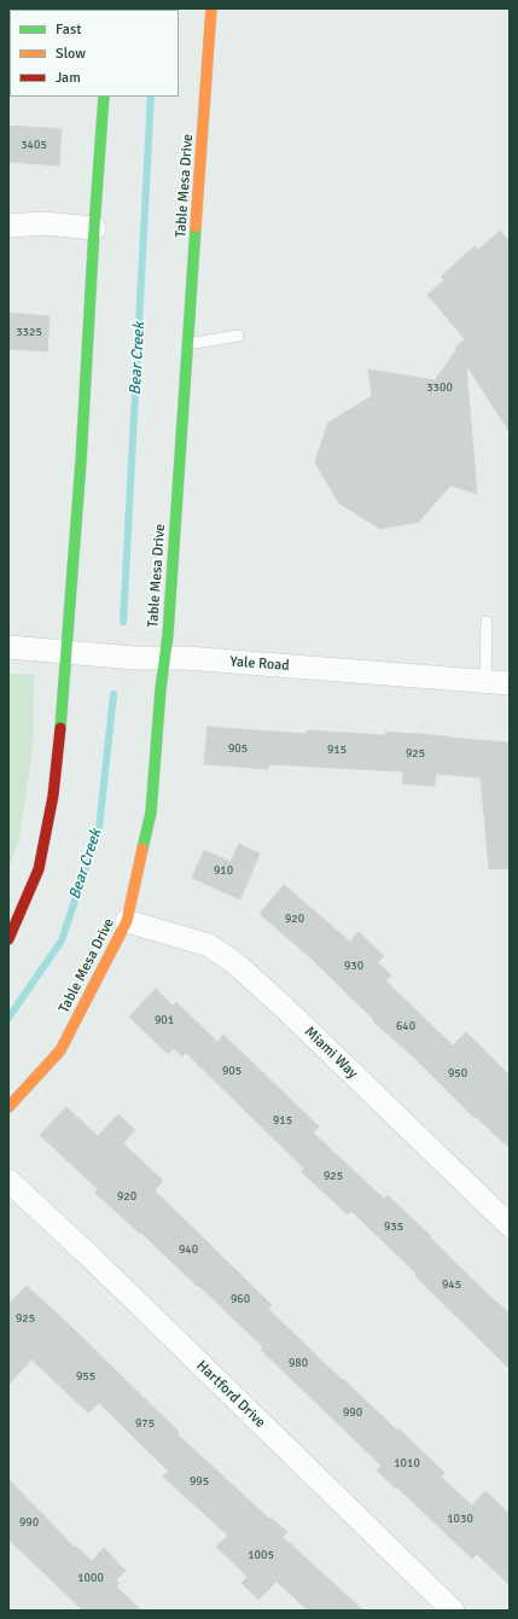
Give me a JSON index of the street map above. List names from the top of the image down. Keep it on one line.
{"streets":{"street":["Table Mesa Drive","Yale Road","Miami Way","Hartford Drive"]},"crossings":[["Table Mesa Drive","Yale Road"],["Table Mesa Drive","Miami Way"]],"water":["Bear Creek"],"house_numbers":["3405","3325","3300","905","915","925","910","920","930","901","640","905","950","915","925","920","935","940","945","960","925","980","955","990","975","1010","995","1030","990","1005","1000"],"legend":["Fast","Slow","Jam"]}
